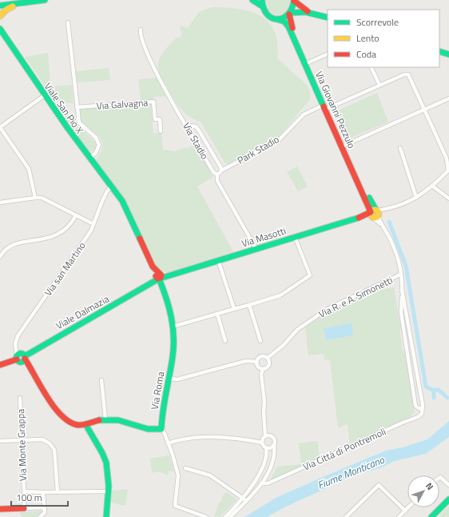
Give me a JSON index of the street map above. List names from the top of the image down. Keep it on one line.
{"streets":{"street":["Via Galvagna","Viale San Pio X","Via Giovanni Pezzulo","Via Stadio","Park Stadio","Via Masotti","Via san Martino","Via R. e A. Simonetti","Viale Dalmazia","Via Roma","Via Monte Grappa","Via Città di Pontremoli"]},"crossings":[["Viale San Pio X","Via san Martino"],["Viale San Pio X","Via Roma"],["Via Giovanni Pezzulo","Park Stadio"],["Via Giovanni Pezzulo","Via Masotti"],["Via Stadio","Park Stadio"],["Via Masotti","Viale Dalmazia"],["Via Masotti","Via Roma"],["Via san Martino","Viale Dalmazia"],["Via san Martino","Via Roma"],["Viale Dalmazia","Via Roma"]],"water":["Fiume Monticano"],"legend":["Scorrevole","Lento","Coda"],"scale_bar":"100 m","north":"top right"}
